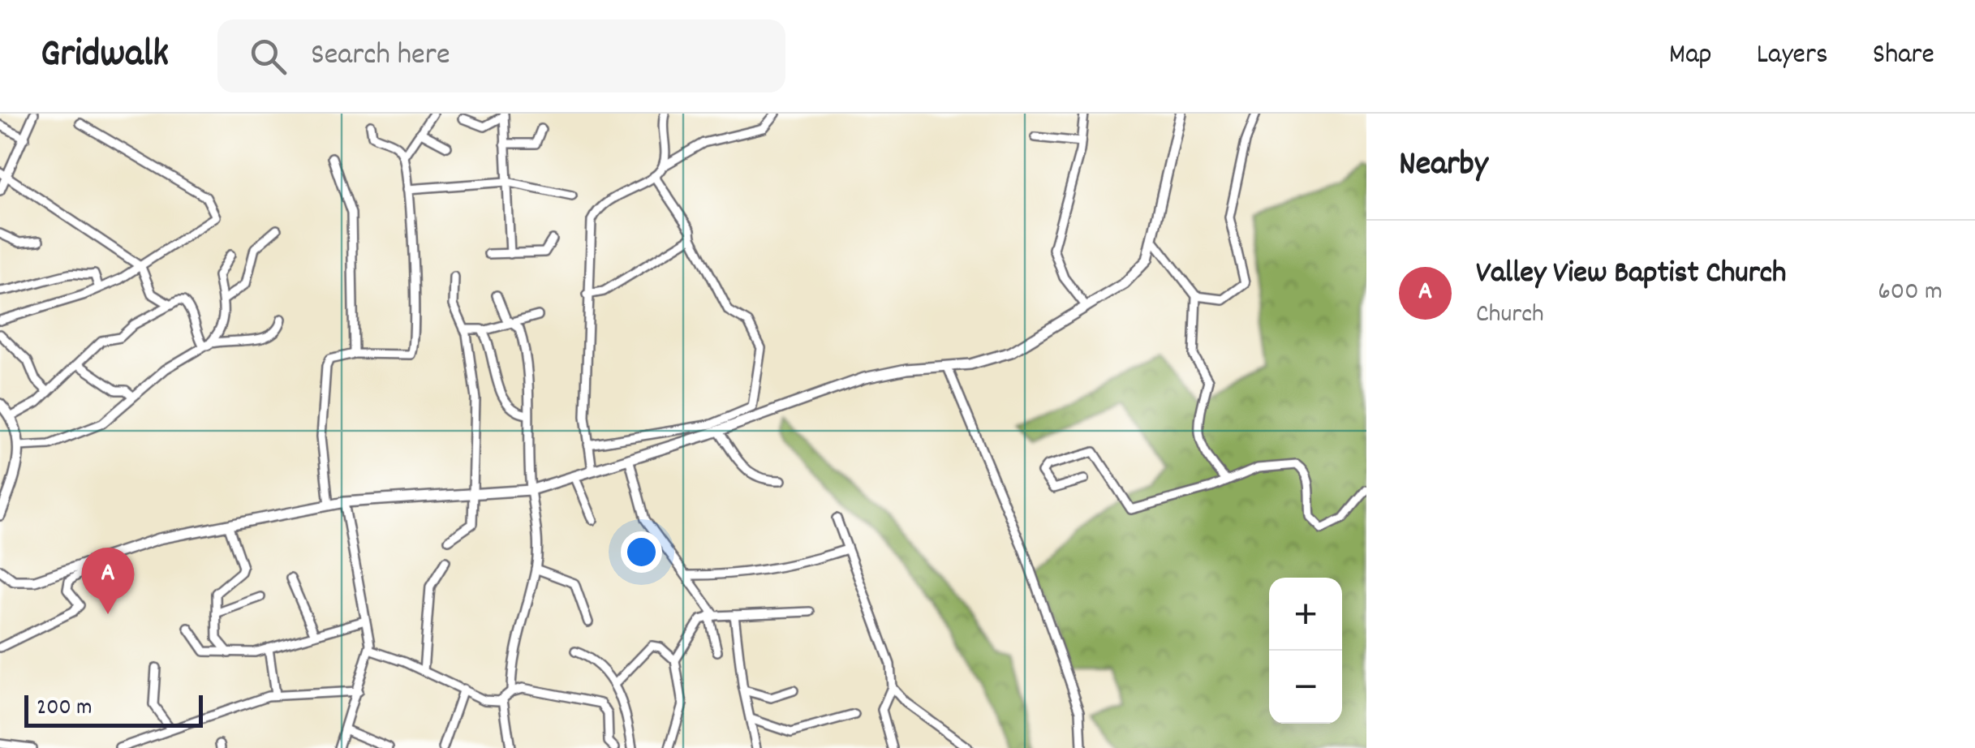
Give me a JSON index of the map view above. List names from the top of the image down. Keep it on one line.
{"scale_bar":"200 m","page":{"header":"Gridwalk","search":"Search here","nav":["Map","Layers","Share"],"heading":"Nearby","list":[{"mark":"A","name":"Valley View Baptist Church","note":"Church","value":"600 m"}],"pins":"A","map_buttons":["+","−"],"scale":"200 m"}}
